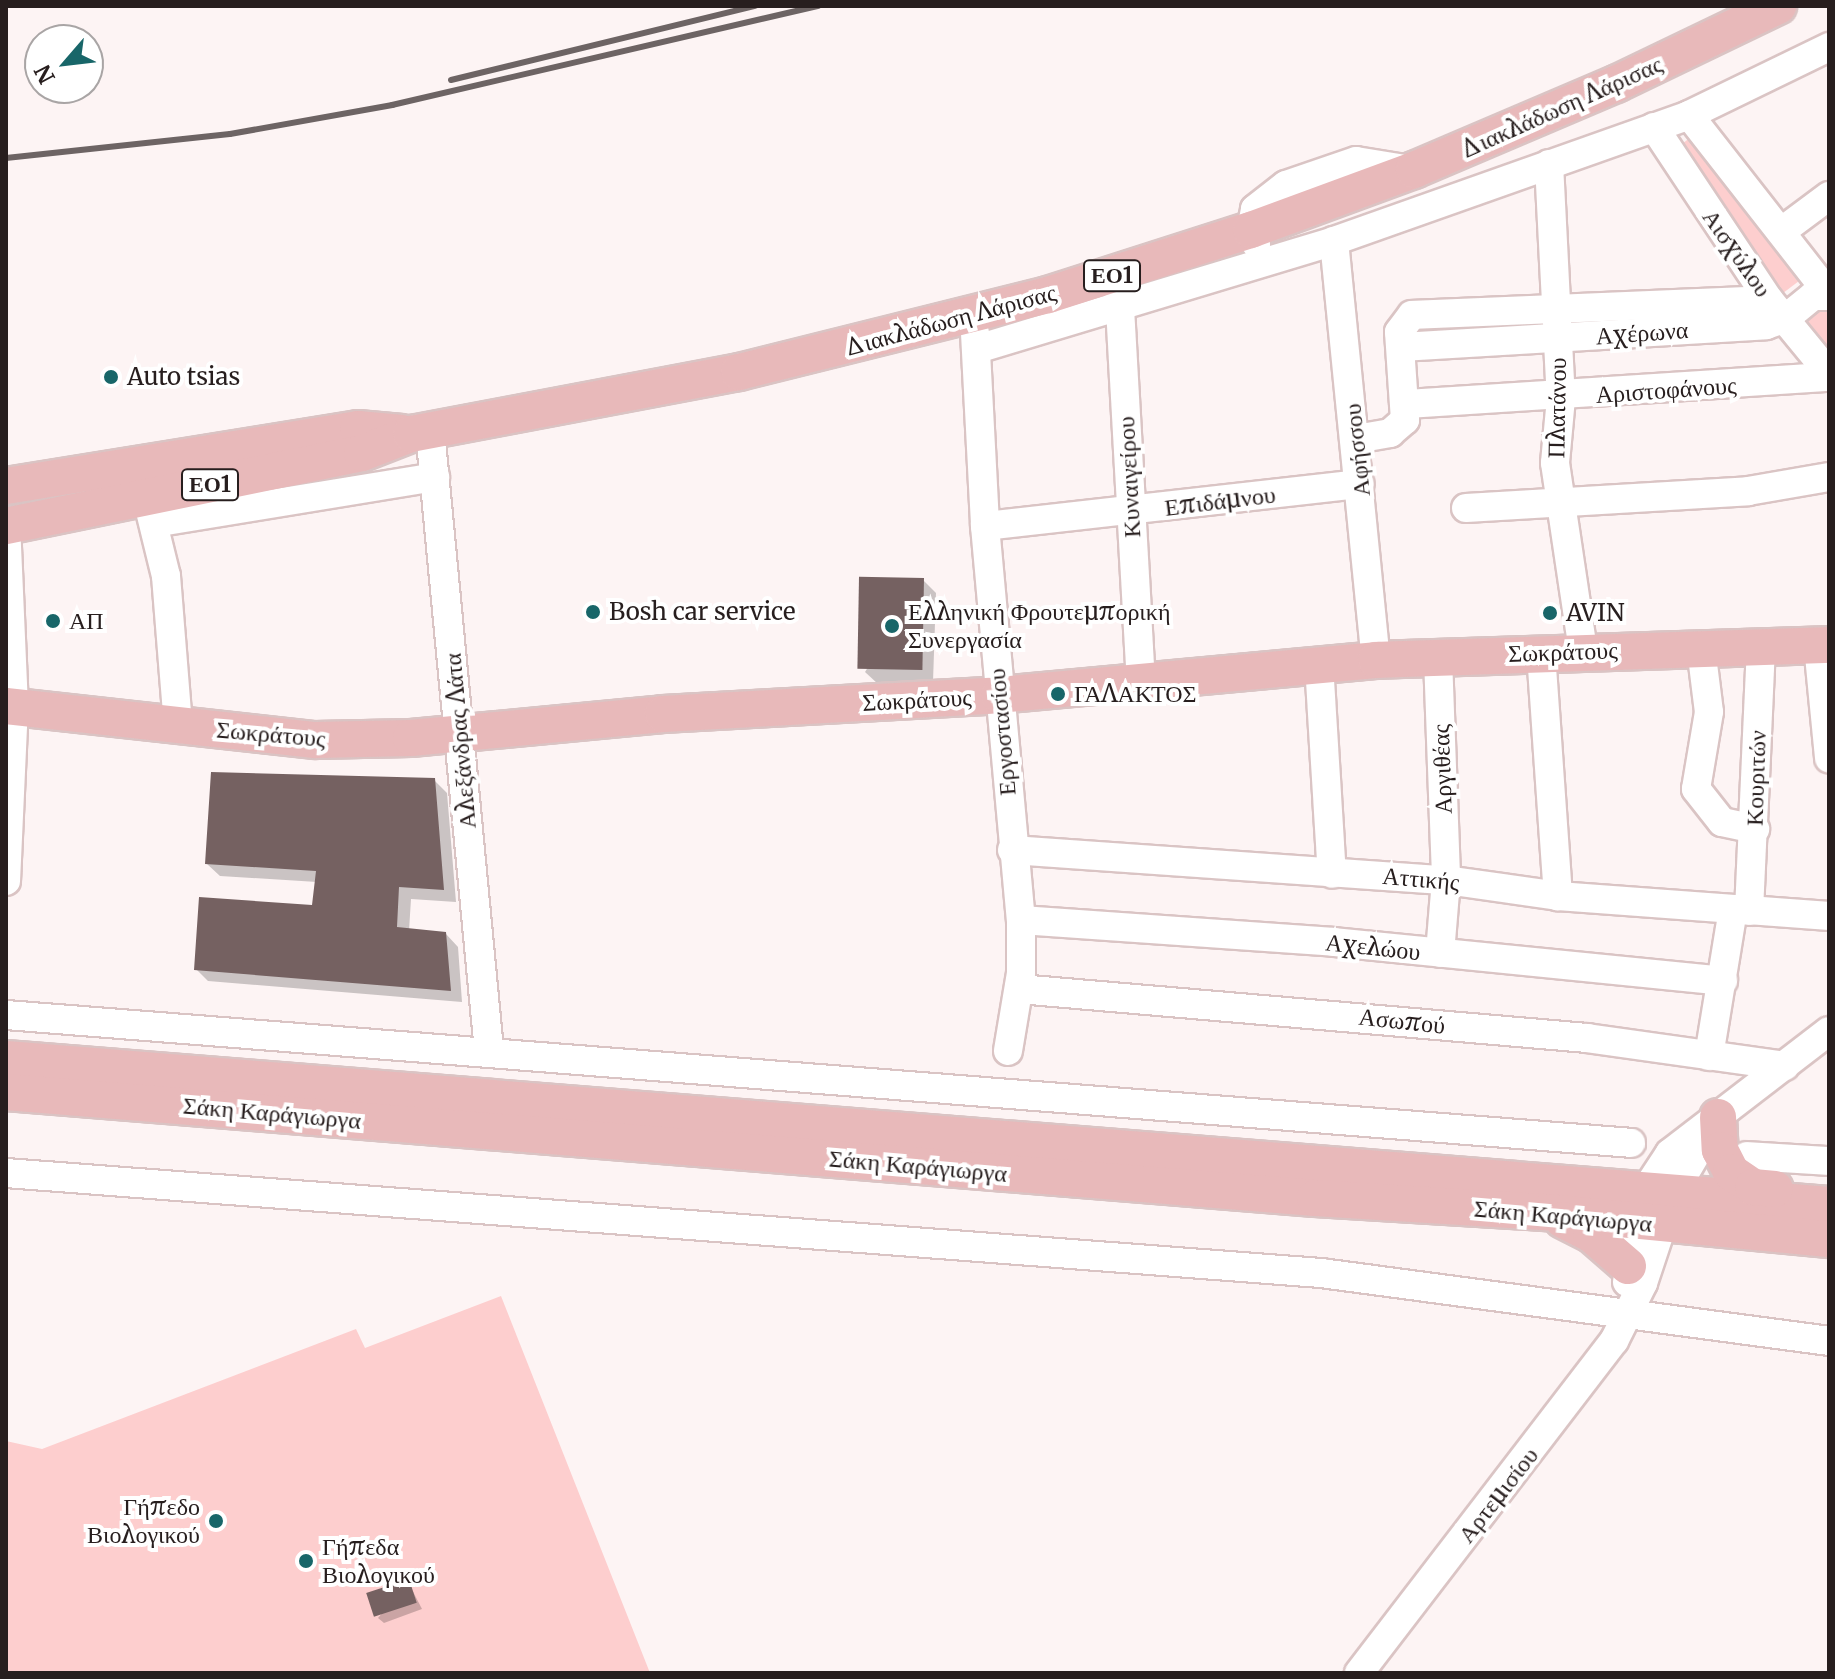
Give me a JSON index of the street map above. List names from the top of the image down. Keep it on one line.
{"streets":{"main road":["Διακλάδωση Λάρισας","ΕΟ1","Σωκράτους","Σάκη Καράγιωργα"],"street":["Αισχύλου","Αχέρωνα","Αριστοφάνους","Πλατάνου","Αφήσσου","Κυναιγείρου","Επιδάμνου","Εργοστασίου","Αλεξάνδρας Λάτα","Αργιθέας","Κουριτών","Αττικής","Αχελώου","Ασωπού","Αρτεμισίου"]},"crossings":[["Διακλάδωση Λάρισας","Κυναιγείρου"],["Διακλάδωση Λάρισας","Εργοστασίου"],["Διακλάδωση Λάρισας","Αλεξάνδρας Λάτα"],["Αισχύλου","Αχέρωνα"],["Αισχύλου","Αριστοφάνους"],["Αχέρωνα","Πλατάνου"],["Αριστοφάνους","Πλατάνου"],["Πλατάνου","Σωκράτους"],["Αφήσσου","Επιδάμνου"],["Αφήσσου","Σωκράτους"],["Κυναιγείρου","Επιδάμνου"],["Κυναιγείρου","Σωκράτους"],["Επιδάμνου","Εργοστασίου"],["Σωκράτους","Εργοστασίου"],["Σωκράτους","Αλεξάνδρας Λάτα"],["Σωκράτους","Αργιθέας"],["Σωκράτους","Κουριτών"],["Εργοστασίου","Αττικής"],["Εργοστασίου","Αχελώου"],["Εργοστασίου","Ασωπού"],["Αργιθέας","Αττικής"],["Αργιθέας","Αχελώου"],["Κουριτών","Αττικής"],["Κουριτών","Αχελώου"],["Κουριτών","Ασωπού"],["Σάκη Καράγιωργα","Αρτεμισίου"]],"places":["Auto tsias","Bosh car service","AVIN","ΑΠ","Ελληνική Φρουτεμπορική Συνεργασία","ΓΑΛΑΚΤΟΣ","Γήπεδο Βιολογικού","Γήπεδα Βιολογικού"],"north":"bottom left"}
